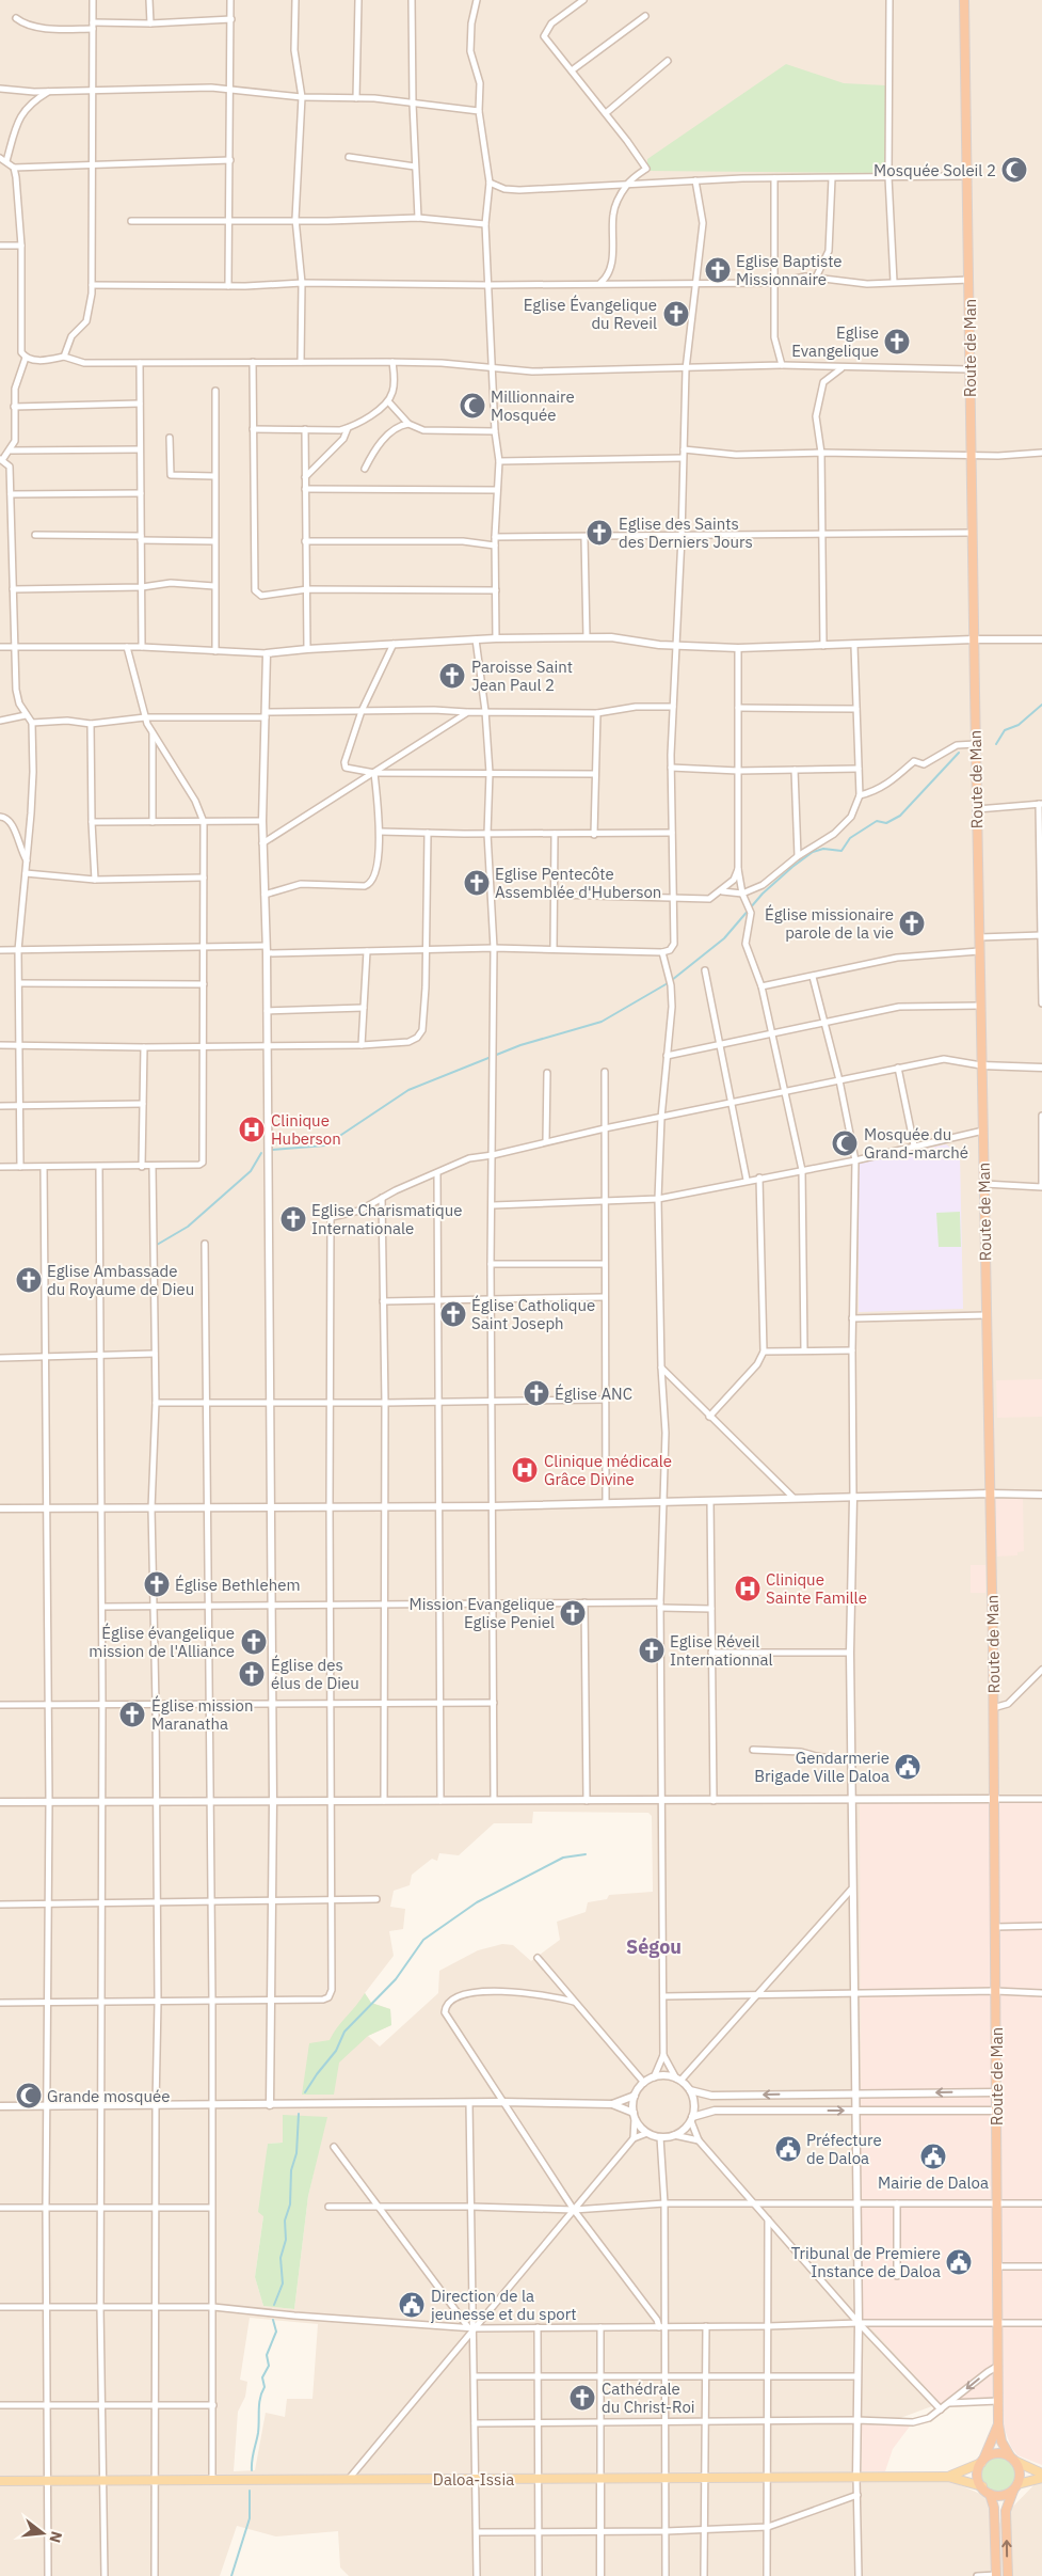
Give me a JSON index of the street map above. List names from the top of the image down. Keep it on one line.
{"streets":{"highway":["Route de Man"],"main road":["Daloa-Issia"]},"districts":["Ségou"],"places":{"mosque":["Mosquée Soleil 2","Millionnaire Mosquée","Mosquée du Grand-marché","Grande mosquée"],"church":["Eglise Baptiste Missionnaire","Eglise Évangelique du Reveil","Eglise Evangelique","Eglise des Saints des Derniers Jours","Paroisse Saint Jean Paul 2","Eglise Pentecôte Assemblée d'Huberson","Église missionaire parole de la vie","Eglise Charismatique Internationale","Eglise Ambassade du Royaume de Dieu","Église Catholique Saint Joseph","Église ANC","Église Bethlehem","Mission Evangelique Eglise Peniel","Église évangelique mission de l'Alliance","Eglise Réveil Internationnal","Église des élus de Dieu","Église mission Maranatha","Cathédrale du Christ-Roi"],"hospital":["Clinique Huberson","Clinique médicale Grâce Divine","Clinique Sainte Famille"],"public building":["Gendarmerie Brigade Ville Daloa","Préfecture de Daloa","Mairie de Daloa","Tribunal de Premiere Instance de Daloa","Direction de la jeunesse et du sport"]},"north":"right"}
